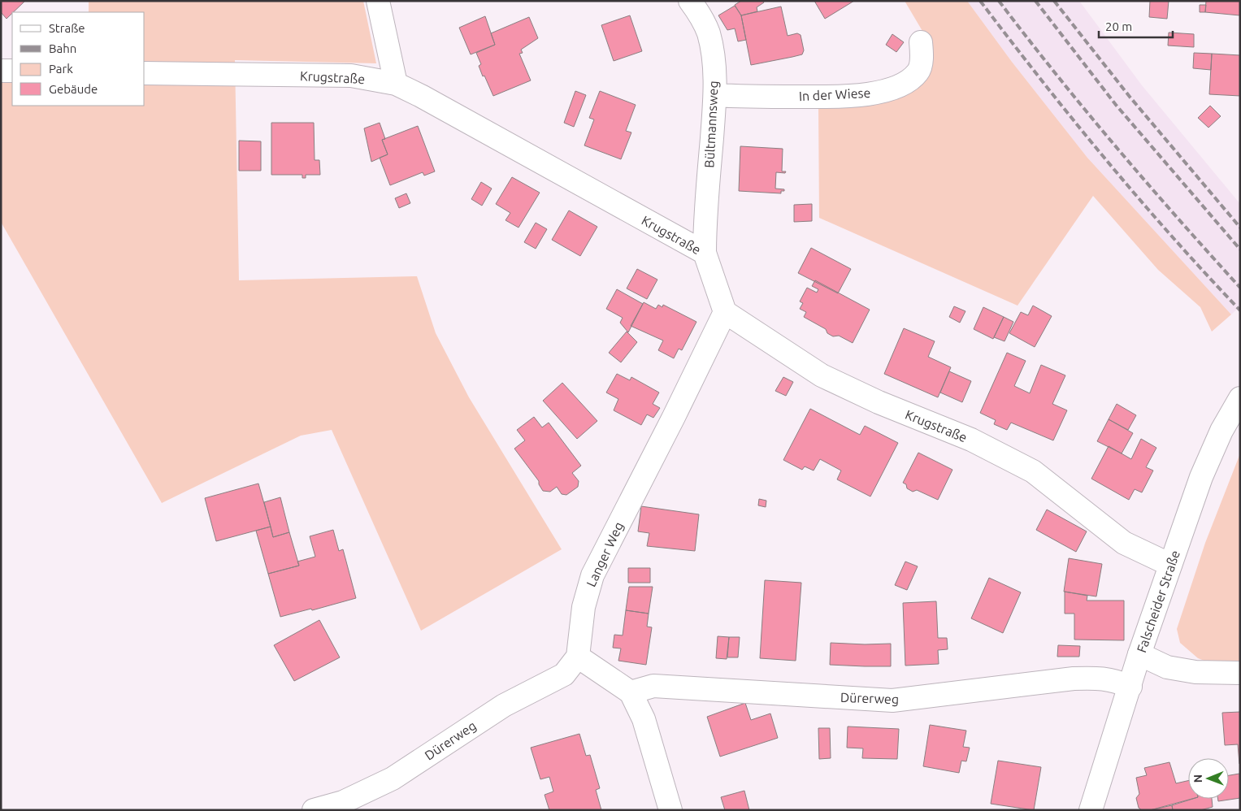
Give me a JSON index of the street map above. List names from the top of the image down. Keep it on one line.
{"streets":{"street":["Krugstraße","In der Wiese","Bültmannsweg","Langer Weg","Falscheider Straße","Dürerweg"]},"crossings":[["Krugstraße","Bültmannsweg"],["Krugstraße","Langer Weg"],["Krugstraße","Falscheider Straße"],["In der Wiese","Bültmannsweg"],["Langer Weg","Dürerweg"],["Falscheider Straße","Dürerweg"]],"legend":["Straße","Bahn","Park","Gebäude"],"scale_bar":"20 m","north":"left"}
